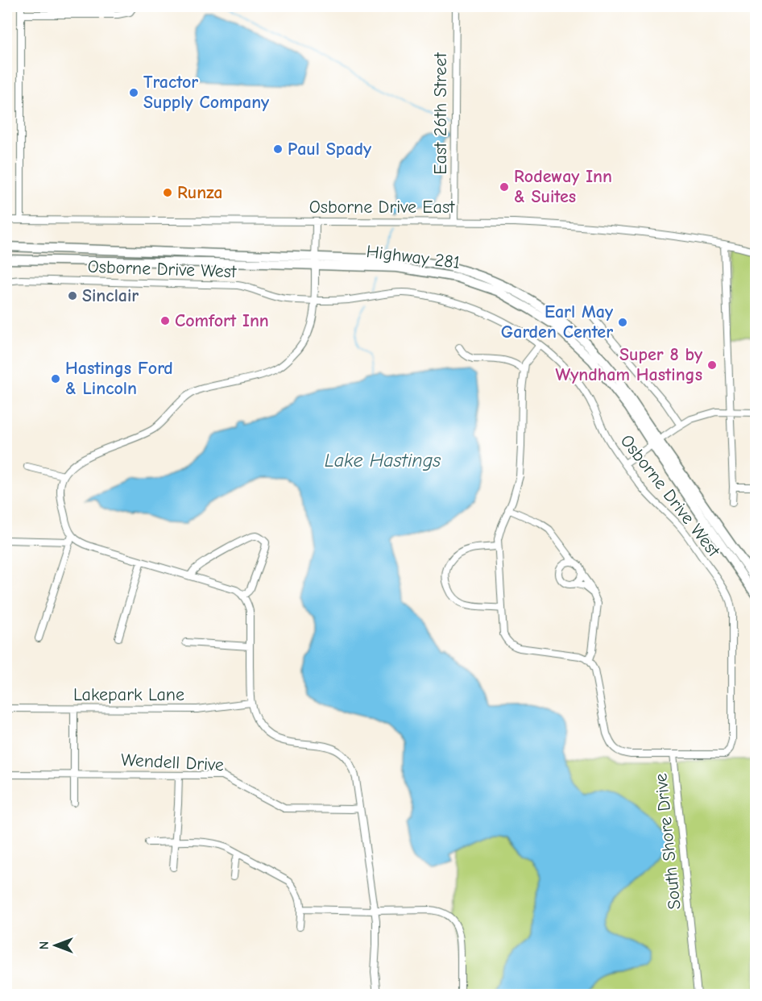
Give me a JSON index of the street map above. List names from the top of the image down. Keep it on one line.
{"streets":{"highway":["Highway 281"],"street":["East 26th Street","Osborne Drive East","Osborne Drive West","Lakepark Lane","Wendell Drive","South Shore Drive"]},"crossings":[["East 26th Street","Osborne Drive East"],["Osborne Drive West","South Shore Drive"]],"water":["Lake Hastings"],"places":["Tractor Supply Company","Paul Spady","Rodeway Inn & Suites","Runza","Sinclair","Comfort Inn","Earl May Garden Center","Super 8 by Wyndham Hastings","Hastings Ford & Lincoln"],"north":"left"}
